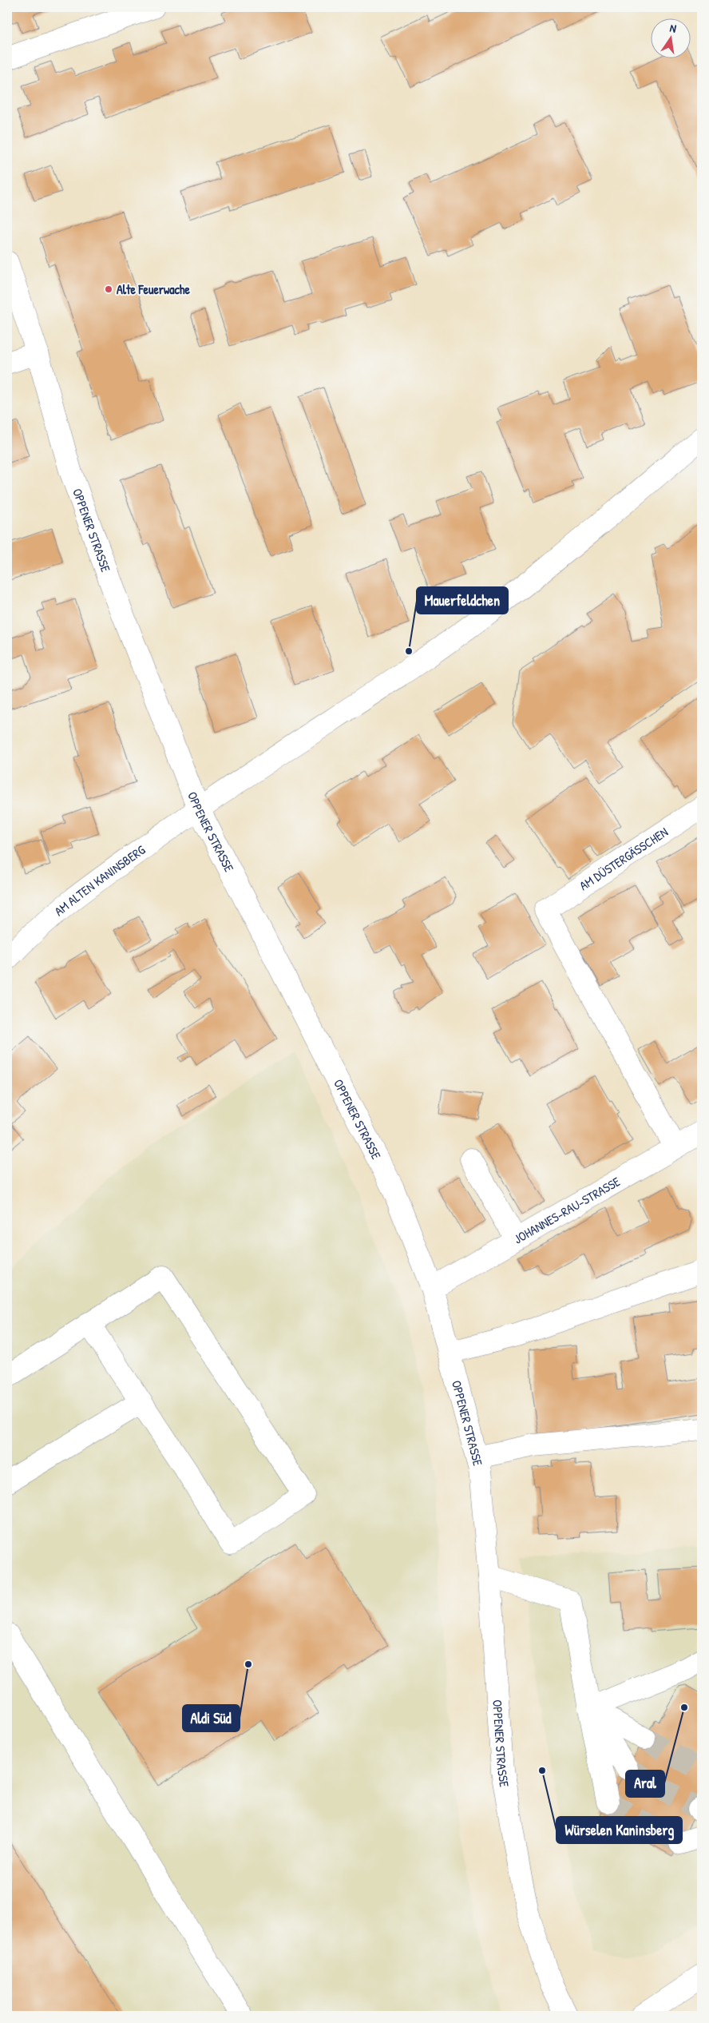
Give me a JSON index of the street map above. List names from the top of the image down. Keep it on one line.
{"streets":{"street":["OPPENER STRASSE","AM DÜSTERGÄSSCHEN","AM ALTEN KANINSBERG","JOHANNES-RAU-STRASSE"]},"crossings":[["OPPENER STRASSE","AM ALTEN KANINSBERG"],["OPPENER STRASSE","JOHANNES-RAU-STRASSE"],["AM DÜSTERGÄSSCHEN","JOHANNES-RAU-STRASSE"]],"places":["Alte Feuerwache","Mauerfeldchen","Aldi Süd","Aral","Würselen Kaninsberg"],"north":"top"}
